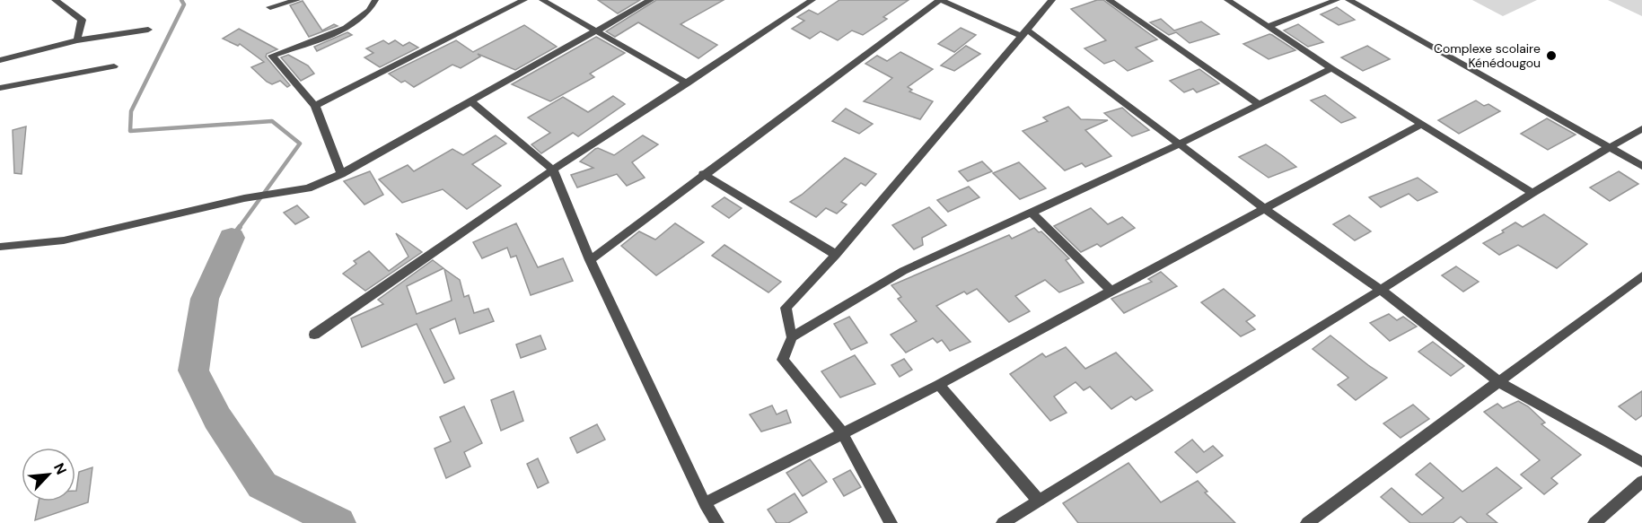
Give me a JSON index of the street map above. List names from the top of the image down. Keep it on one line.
{"places":["Complexe scolaire Kénédougou"],"north":"top right"}
